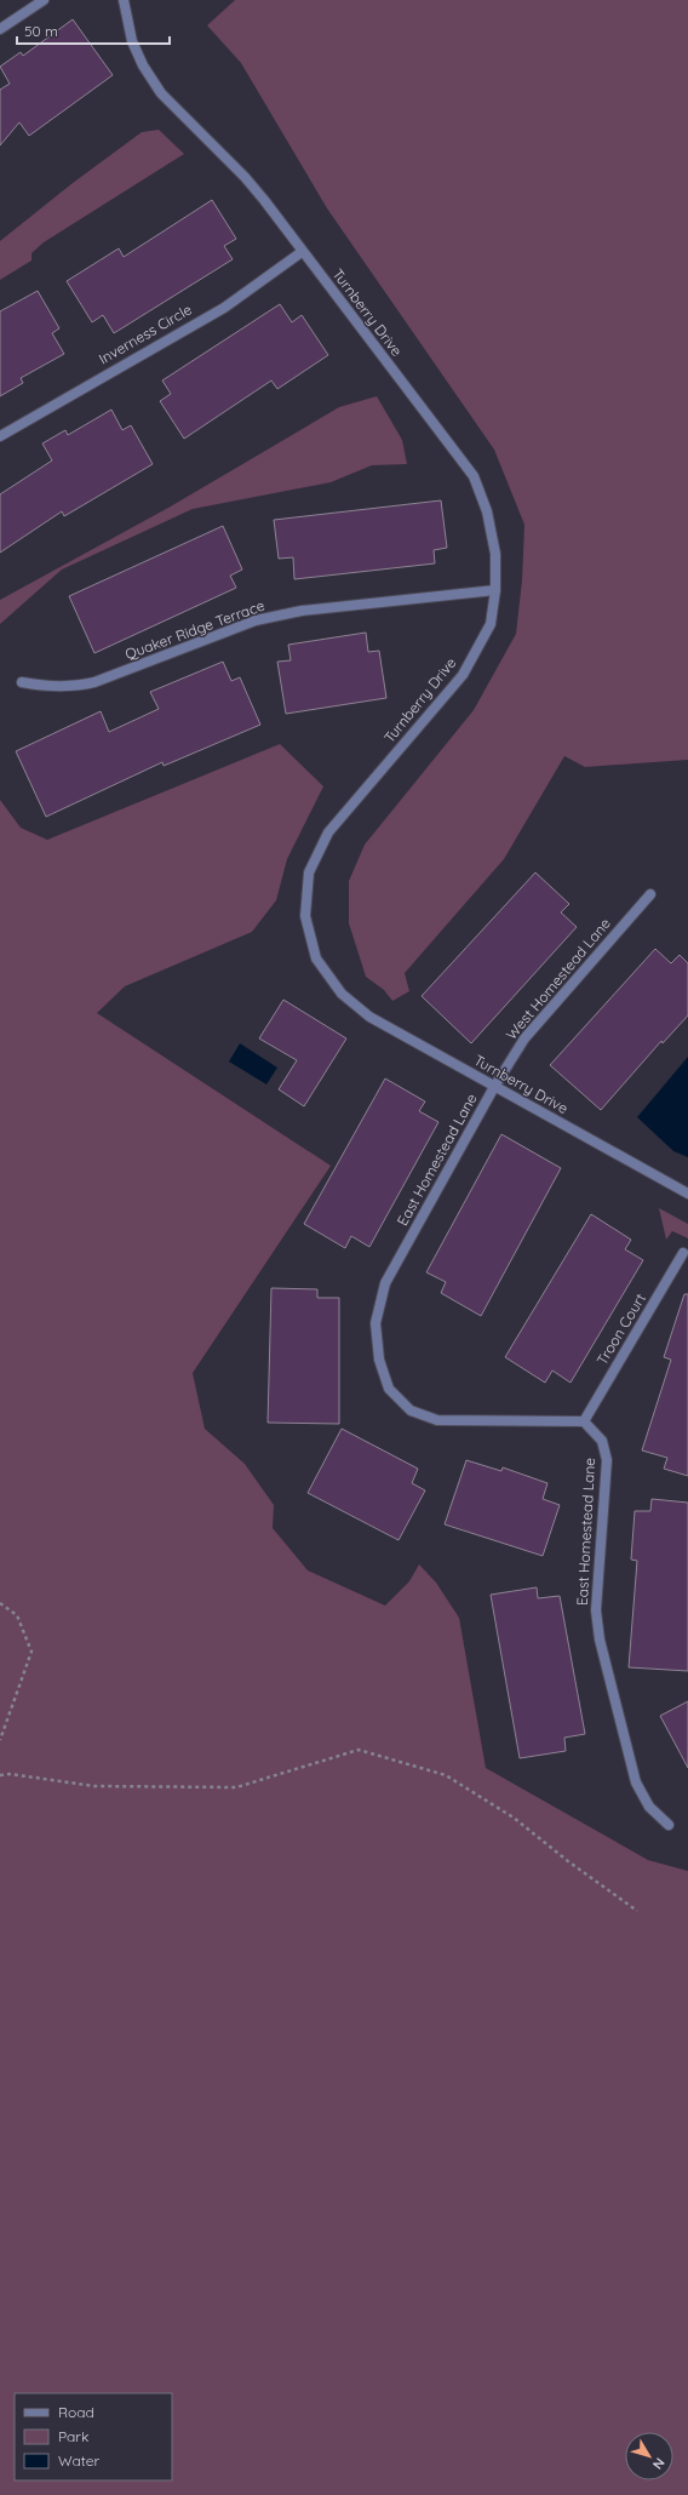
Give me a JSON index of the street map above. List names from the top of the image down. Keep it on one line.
{"streets":{"street":["Turnberry Drive","Inverness Circle","Quaker Ridge Terrace","West Homestead Lane","East Homestead Lane","Troon Court"]},"crossings":[["Turnberry Drive","Inverness Circle"],["Turnberry Drive","Quaker Ridge Terrace"],["Turnberry Drive","West Homestead Lane"],["Turnberry Drive","East Homestead Lane"],["West Homestead Lane","East Homestead Lane"],["East Homestead Lane","Troon Court"]],"legend":["Road","Park","Water"],"scale_bar":"50 m","north":"bottom right"}
